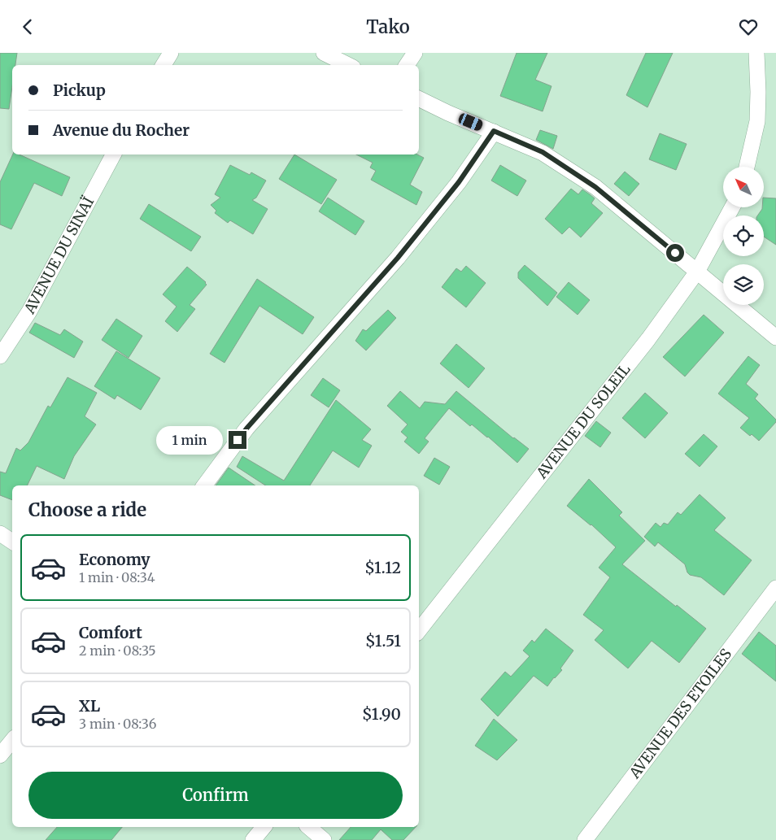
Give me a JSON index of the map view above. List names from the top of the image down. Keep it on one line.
{"streets":{"street":["AVENUE DU SINAÏ","AVENUE DU SOLEIL","AVENUE DES ETOILES"]},"north":"top left","page":{"header":"Tako","banner":["Pickup","Avenue du Rocher"],"bubble":"1 min","heading":"Choose a ride","list":[{"name":"Economy","note":"1 min · 08:34","value":"$1.12"},{"name":"Comfort","note":"2 min · 08:35","value":"$1.51"},{"name":"XL","note":"3 min · 08:36","value":"$1.90"}],"buttons":"Confirm"}}
